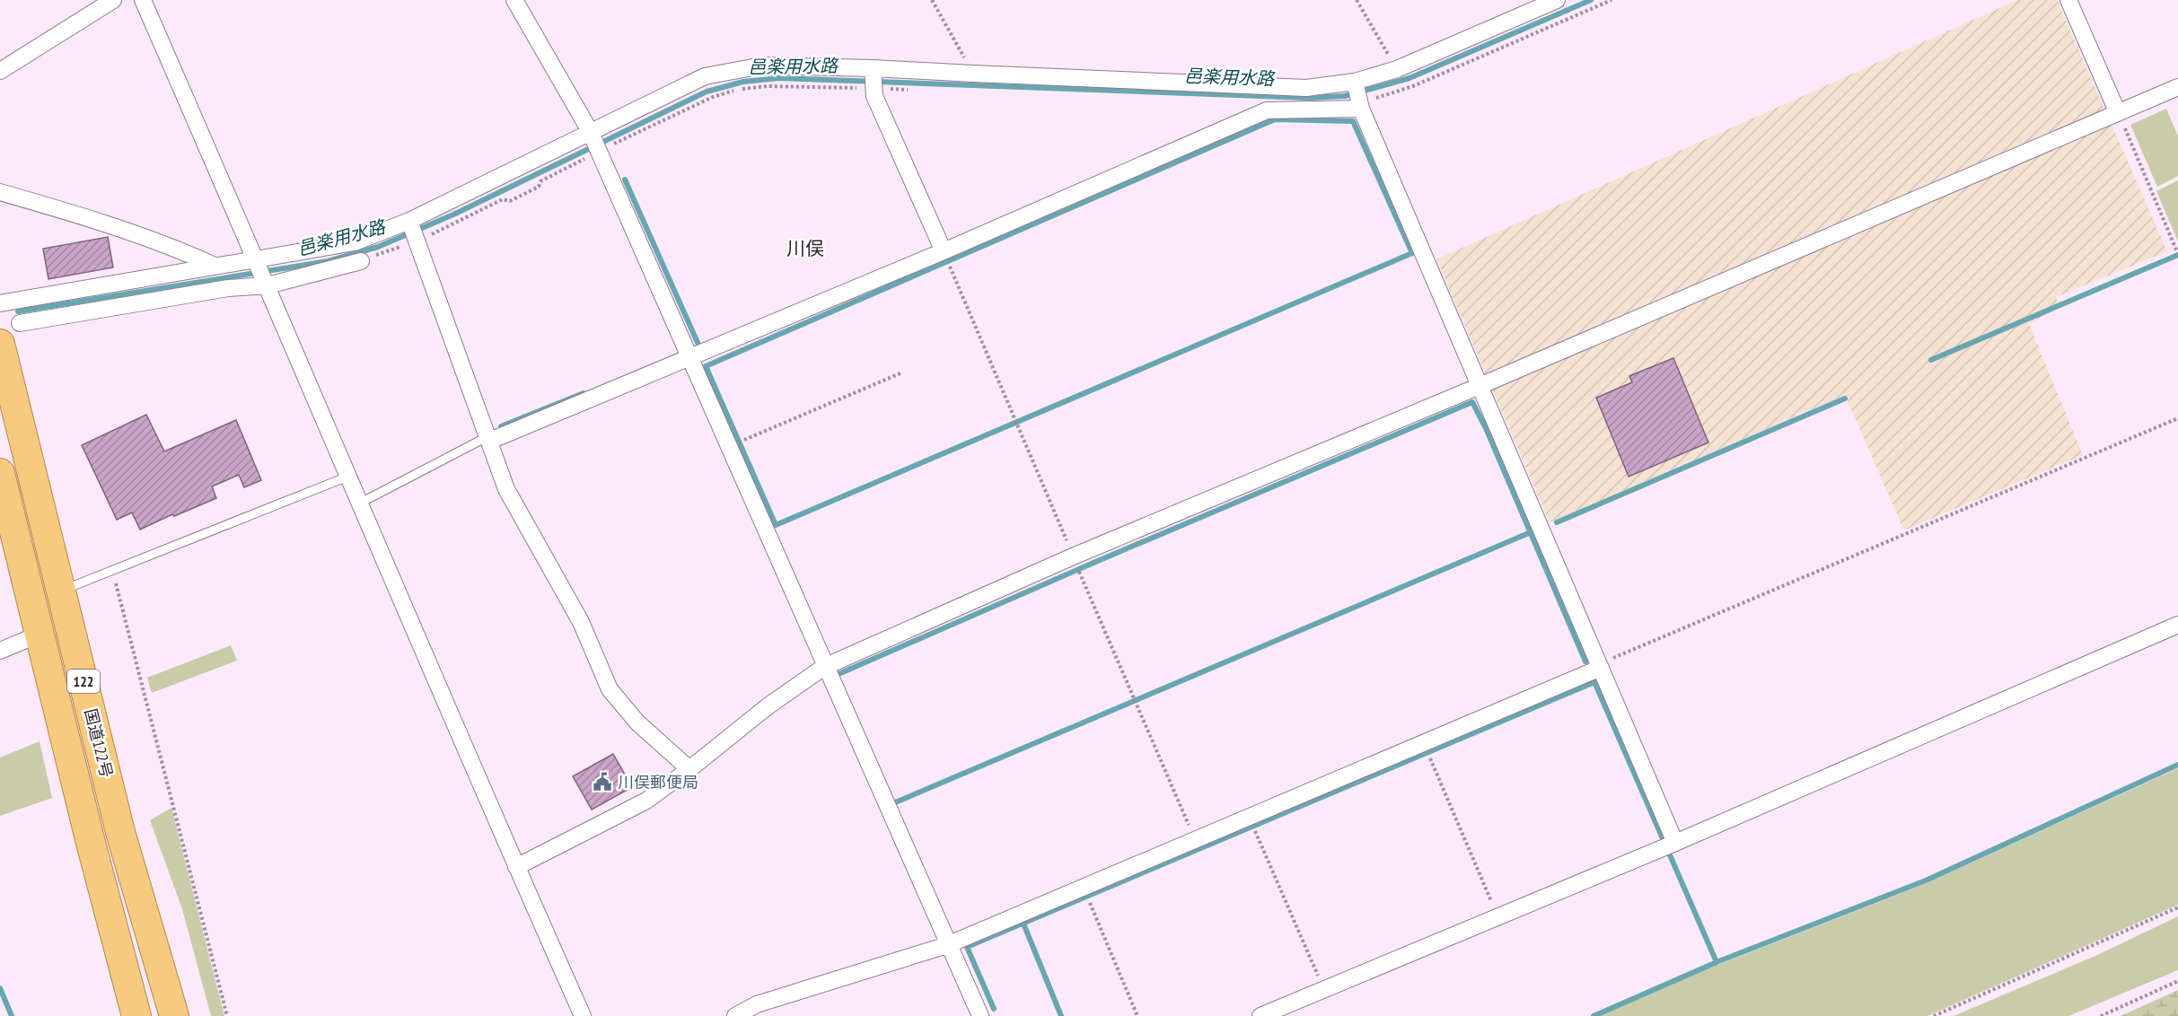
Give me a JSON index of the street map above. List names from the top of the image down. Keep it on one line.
{"streets":{"highway":["122","国道122号"]},"districts":["川俣"],"water":["邑楽用水路"],"places":{"public building":["川俣郵便局"]}}
